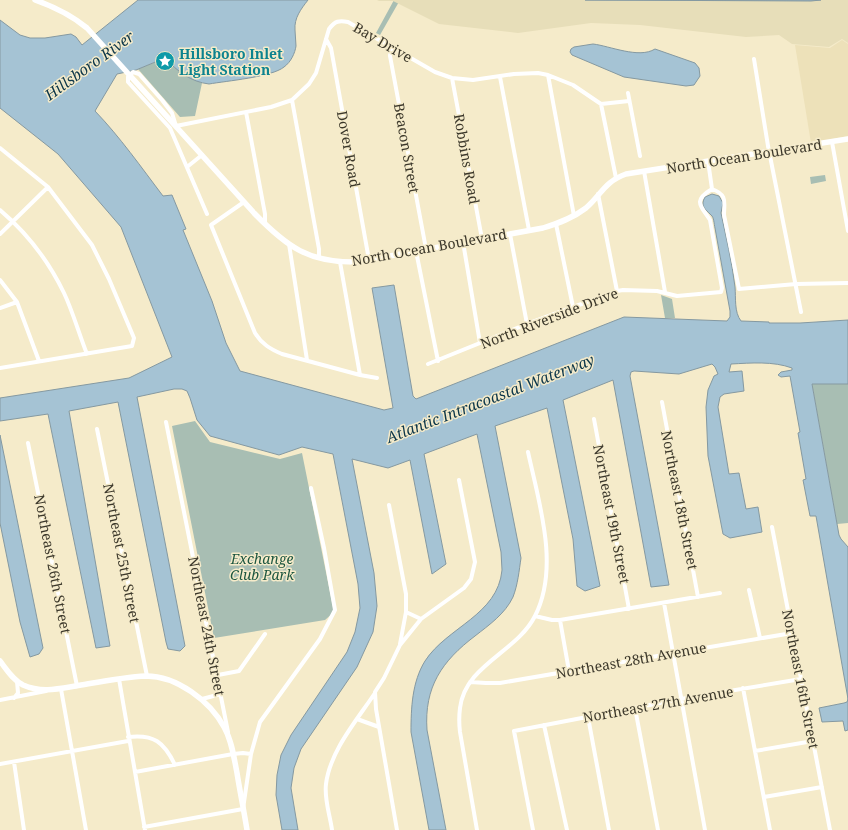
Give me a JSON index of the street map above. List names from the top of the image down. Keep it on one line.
{"streets":{"main road":["North Ocean Boulevard","Northeast 24th Street"],"street":["Bay Drive","Beacon Street","Dover Road","Robbins Road","North Riverside Drive","Northeast 18th Street","Northeast 19th Street","Northeast 25th Street","Northeast 26th Street","Northeast 28th Avenue","Northeast 16th Street","Northeast 27th Avenue"]},"crossings":[["Bay Drive","Beacon Street"],["Bay Drive","Dover Road"],["Bay Drive","North Ocean Boulevard"],["Bay Drive","Robbins Road"],["Beacon Street","North Ocean Boulevard"],["Dover Road","North Ocean Boulevard"],["North Ocean Boulevard","Robbins Road"],["Northeast 28th Avenue","Northeast 16th Street"],["Northeast 16th Street","Northeast 27th Avenue"]],"water":["Hillsboro River","Atlantic Intracoastal Waterway"],"parks":["Exchange Club Park"],"places":{"place":["Hillsboro Inlet Light Station"]}}
